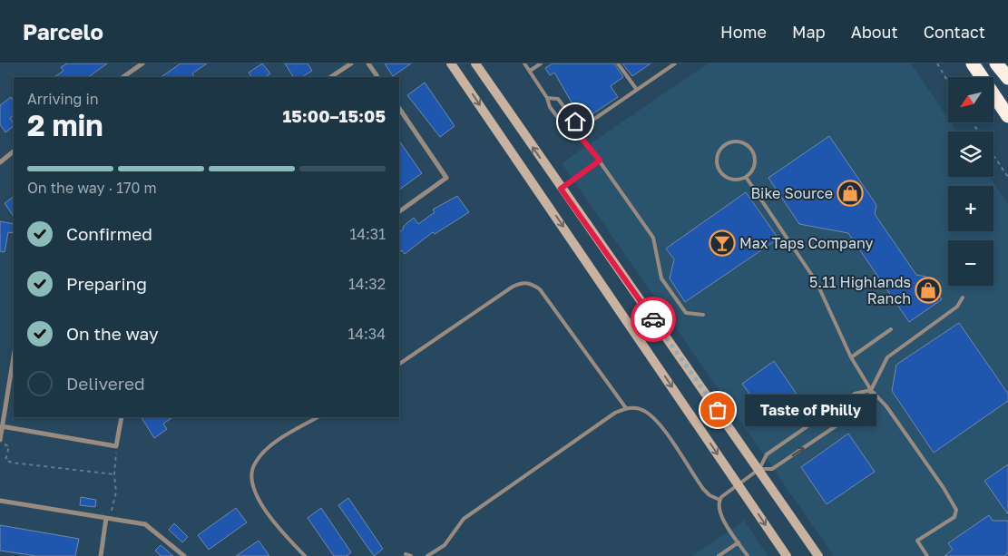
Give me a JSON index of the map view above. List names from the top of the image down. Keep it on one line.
{"places":{"shop":["Bike Source","5.11 Highlands Ranch"],"bar":["Max Taps Company"],"other":["Taste of Philly"]},"north":"bottom left","page":{"header":"Parcelo","nav":["Home","Map","About","Contact"],"map_buttons":["+","−"],"heading":["2 min","Arriving in","15:00–15:05"],"bar":"On the way · 170 m","list":[["Confirmed","14:31"],["Preparing","14:32"],["On the way","14:34"],"Delivered"],"bubble":"Taste of Philly"}}
